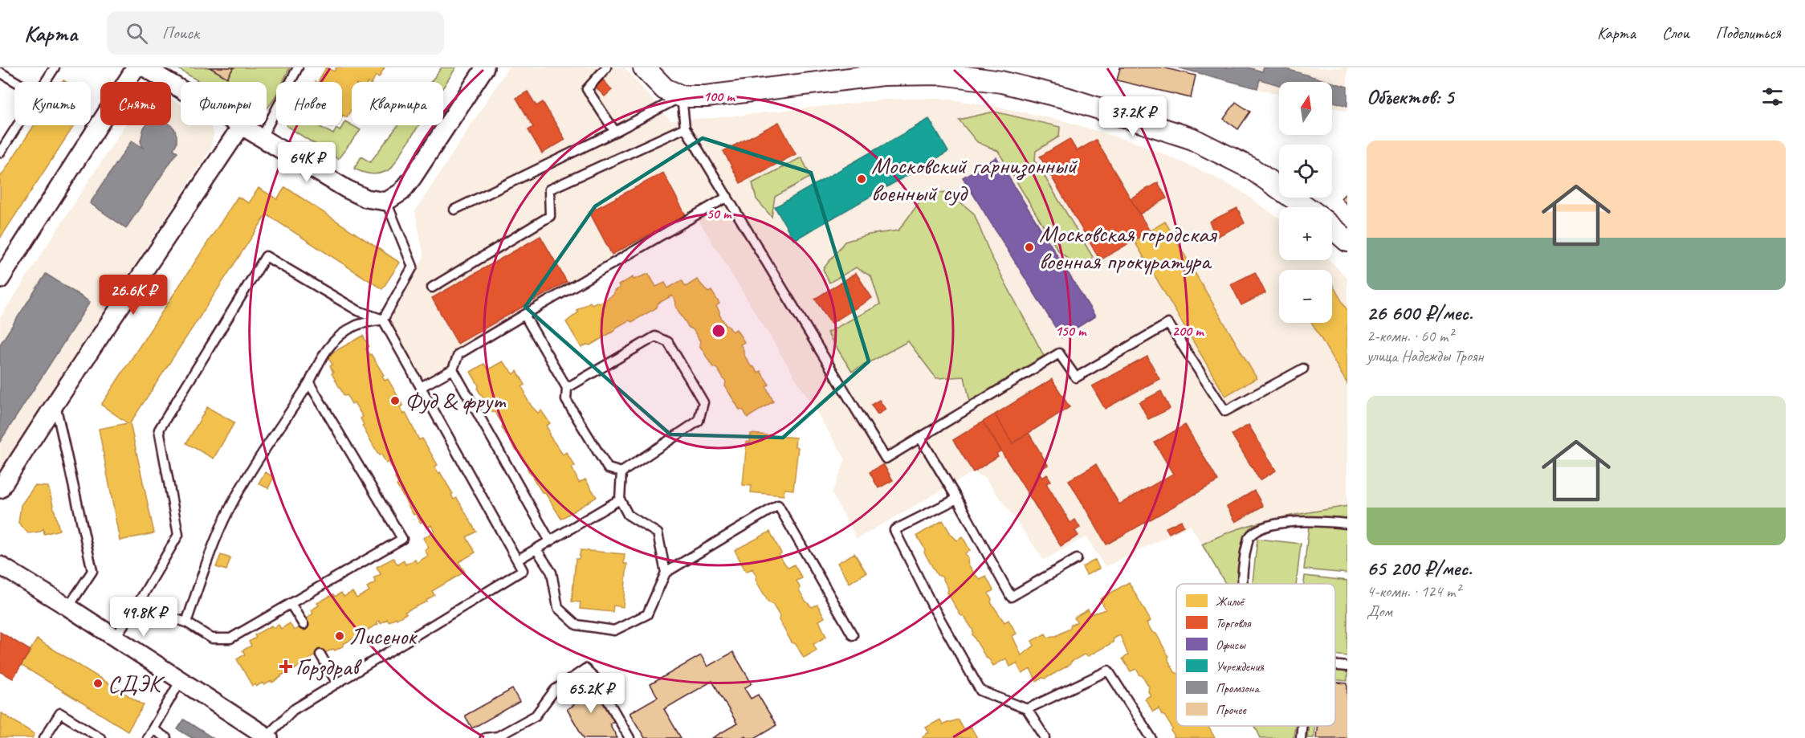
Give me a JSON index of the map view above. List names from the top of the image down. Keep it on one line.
{"places":{"other":["Московский гарнизонный военный суд","Московская городская военная прокуратура","Фуд & фрут","Лисенок","СДЭК"],"health":["Горздрав"]},"legend":["Жильё","Торговля","Офисы","Учреждения","Промзона","Прочее"],"north":"top","page":{"header":"Карта","search":"Поиск","nav":["Карта","Слои","Поделиться"],"heading":"Объектов: 5","map_buttons":["+","−"],"chip":["Купить","Снять","Фильтры","Новое","Квартира"],"price":["37.2K ₽","64K ₽","26.6K ₽","49.8K ₽","65.2K ₽"],"list":[{"name":"26 600 ₽/мес.","note":"2-комн. · 60 m² · улица Надежды Троян"},{"name":"65 200 ₽/мес.","note":"4-комн. · 124 m² · Дом"}]},"rings":["100 m","50 m","150 m","200 m"]}
